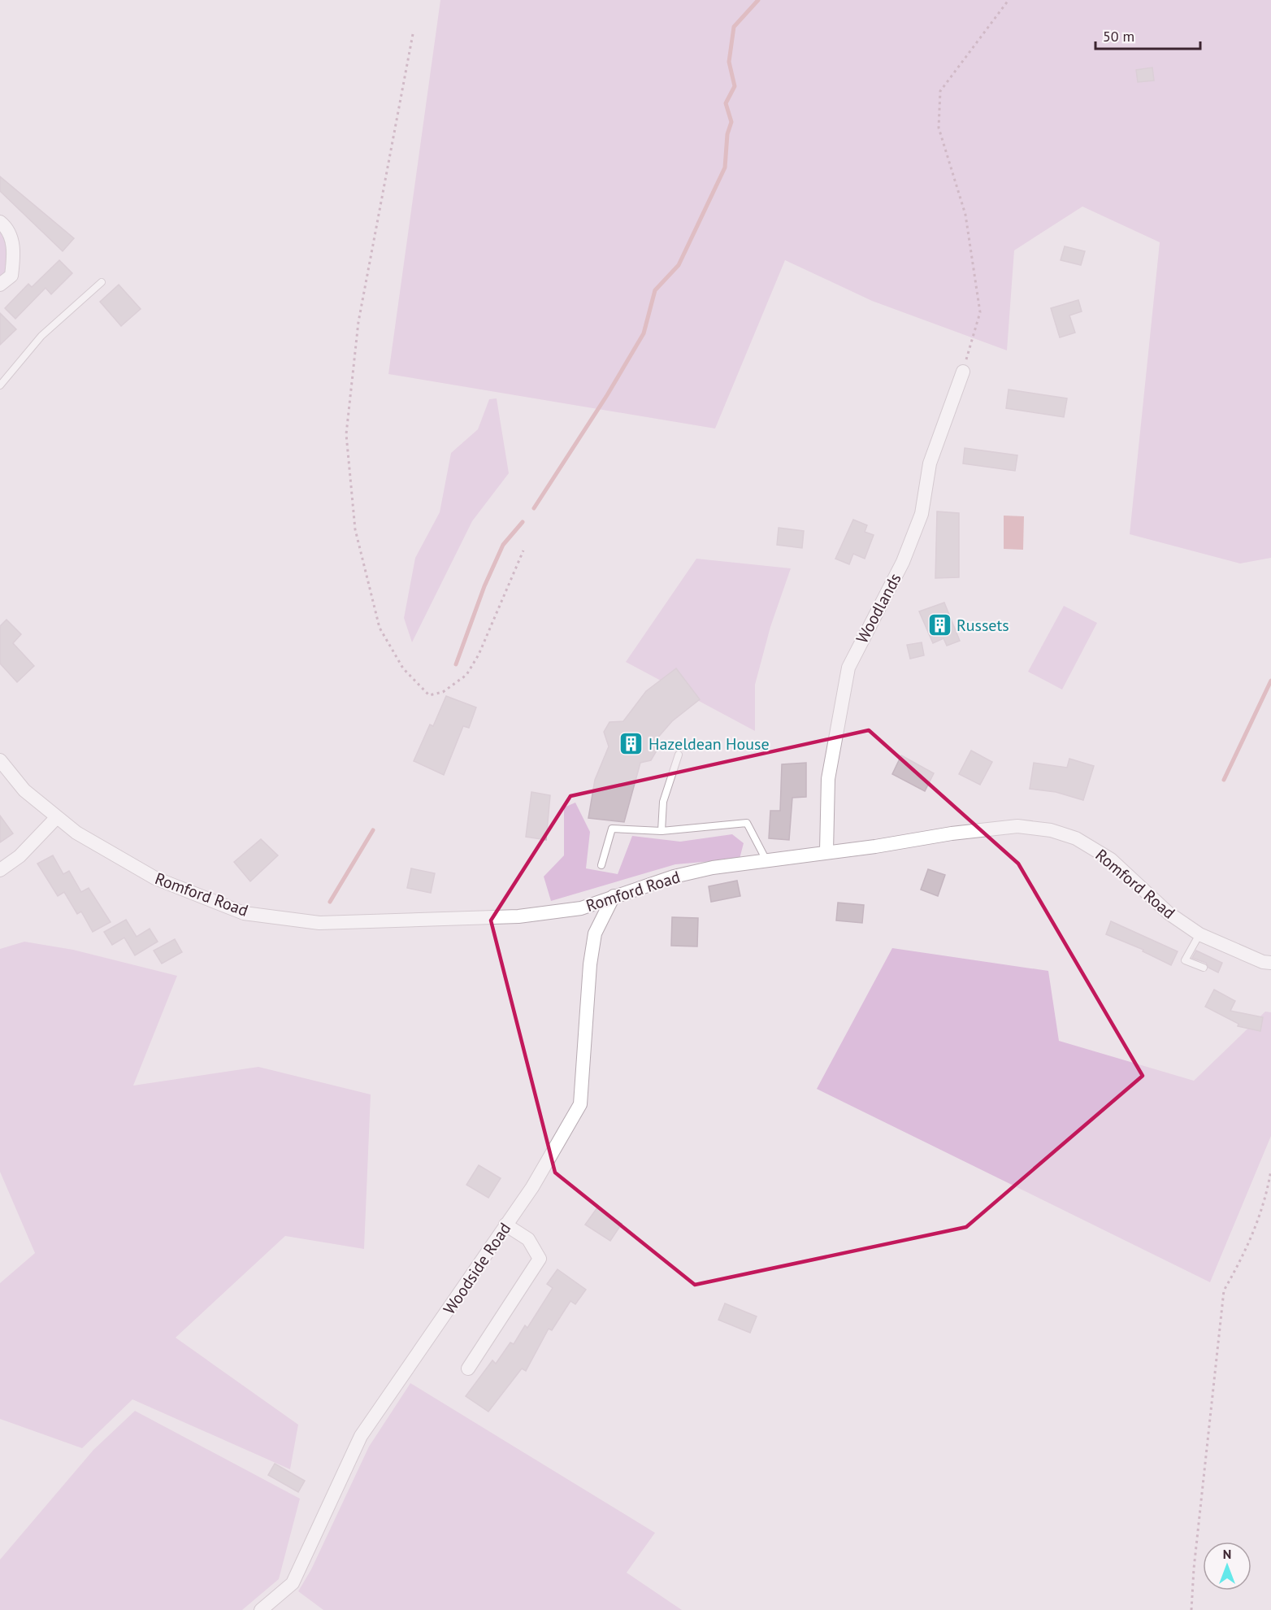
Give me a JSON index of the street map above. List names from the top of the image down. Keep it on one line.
{"streets":{"street":["Woodlands","Romford Road","Woodside Road"]},"crossings":[["Woodlands","Romford Road"],["Romford Road","Woodside Road"]],"places":{"building":["Russets","Hazeldean House"]},"scale_bar":"50 m","north":"top"}
